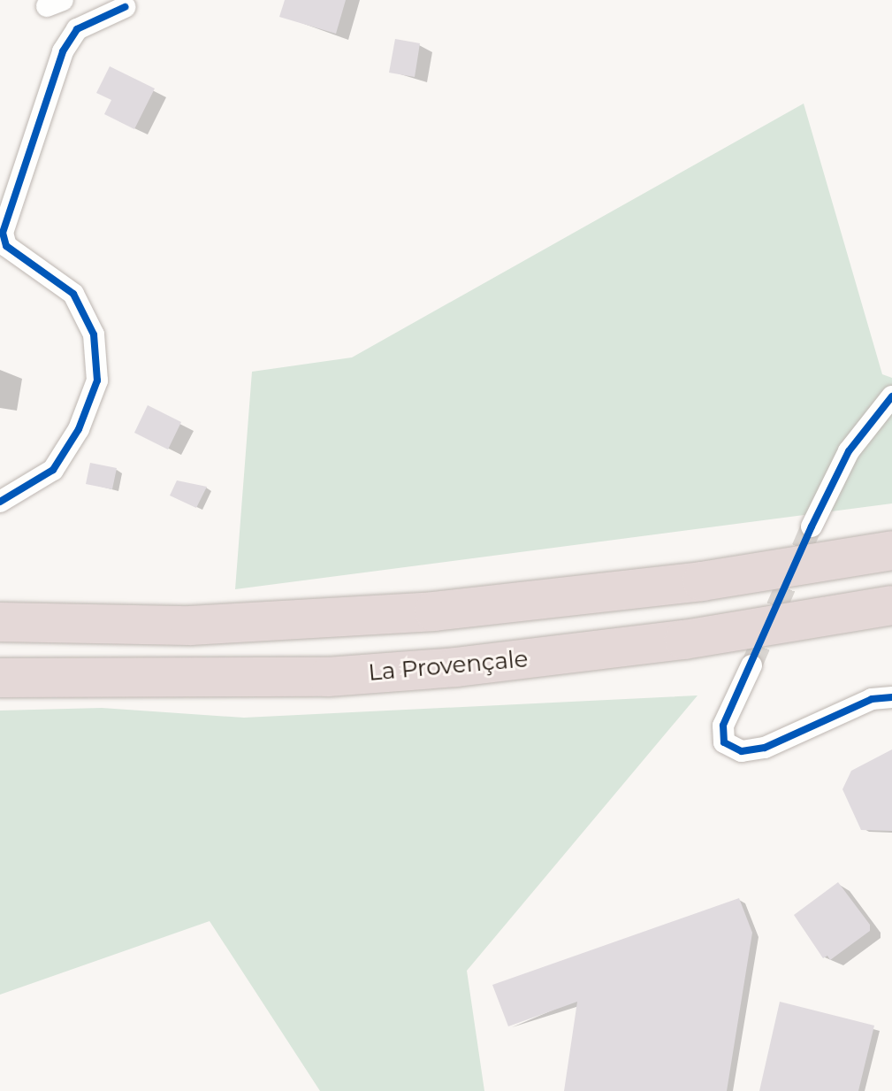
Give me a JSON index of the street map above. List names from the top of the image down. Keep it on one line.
{"streets":{"highway":["La Provençale"]}}
